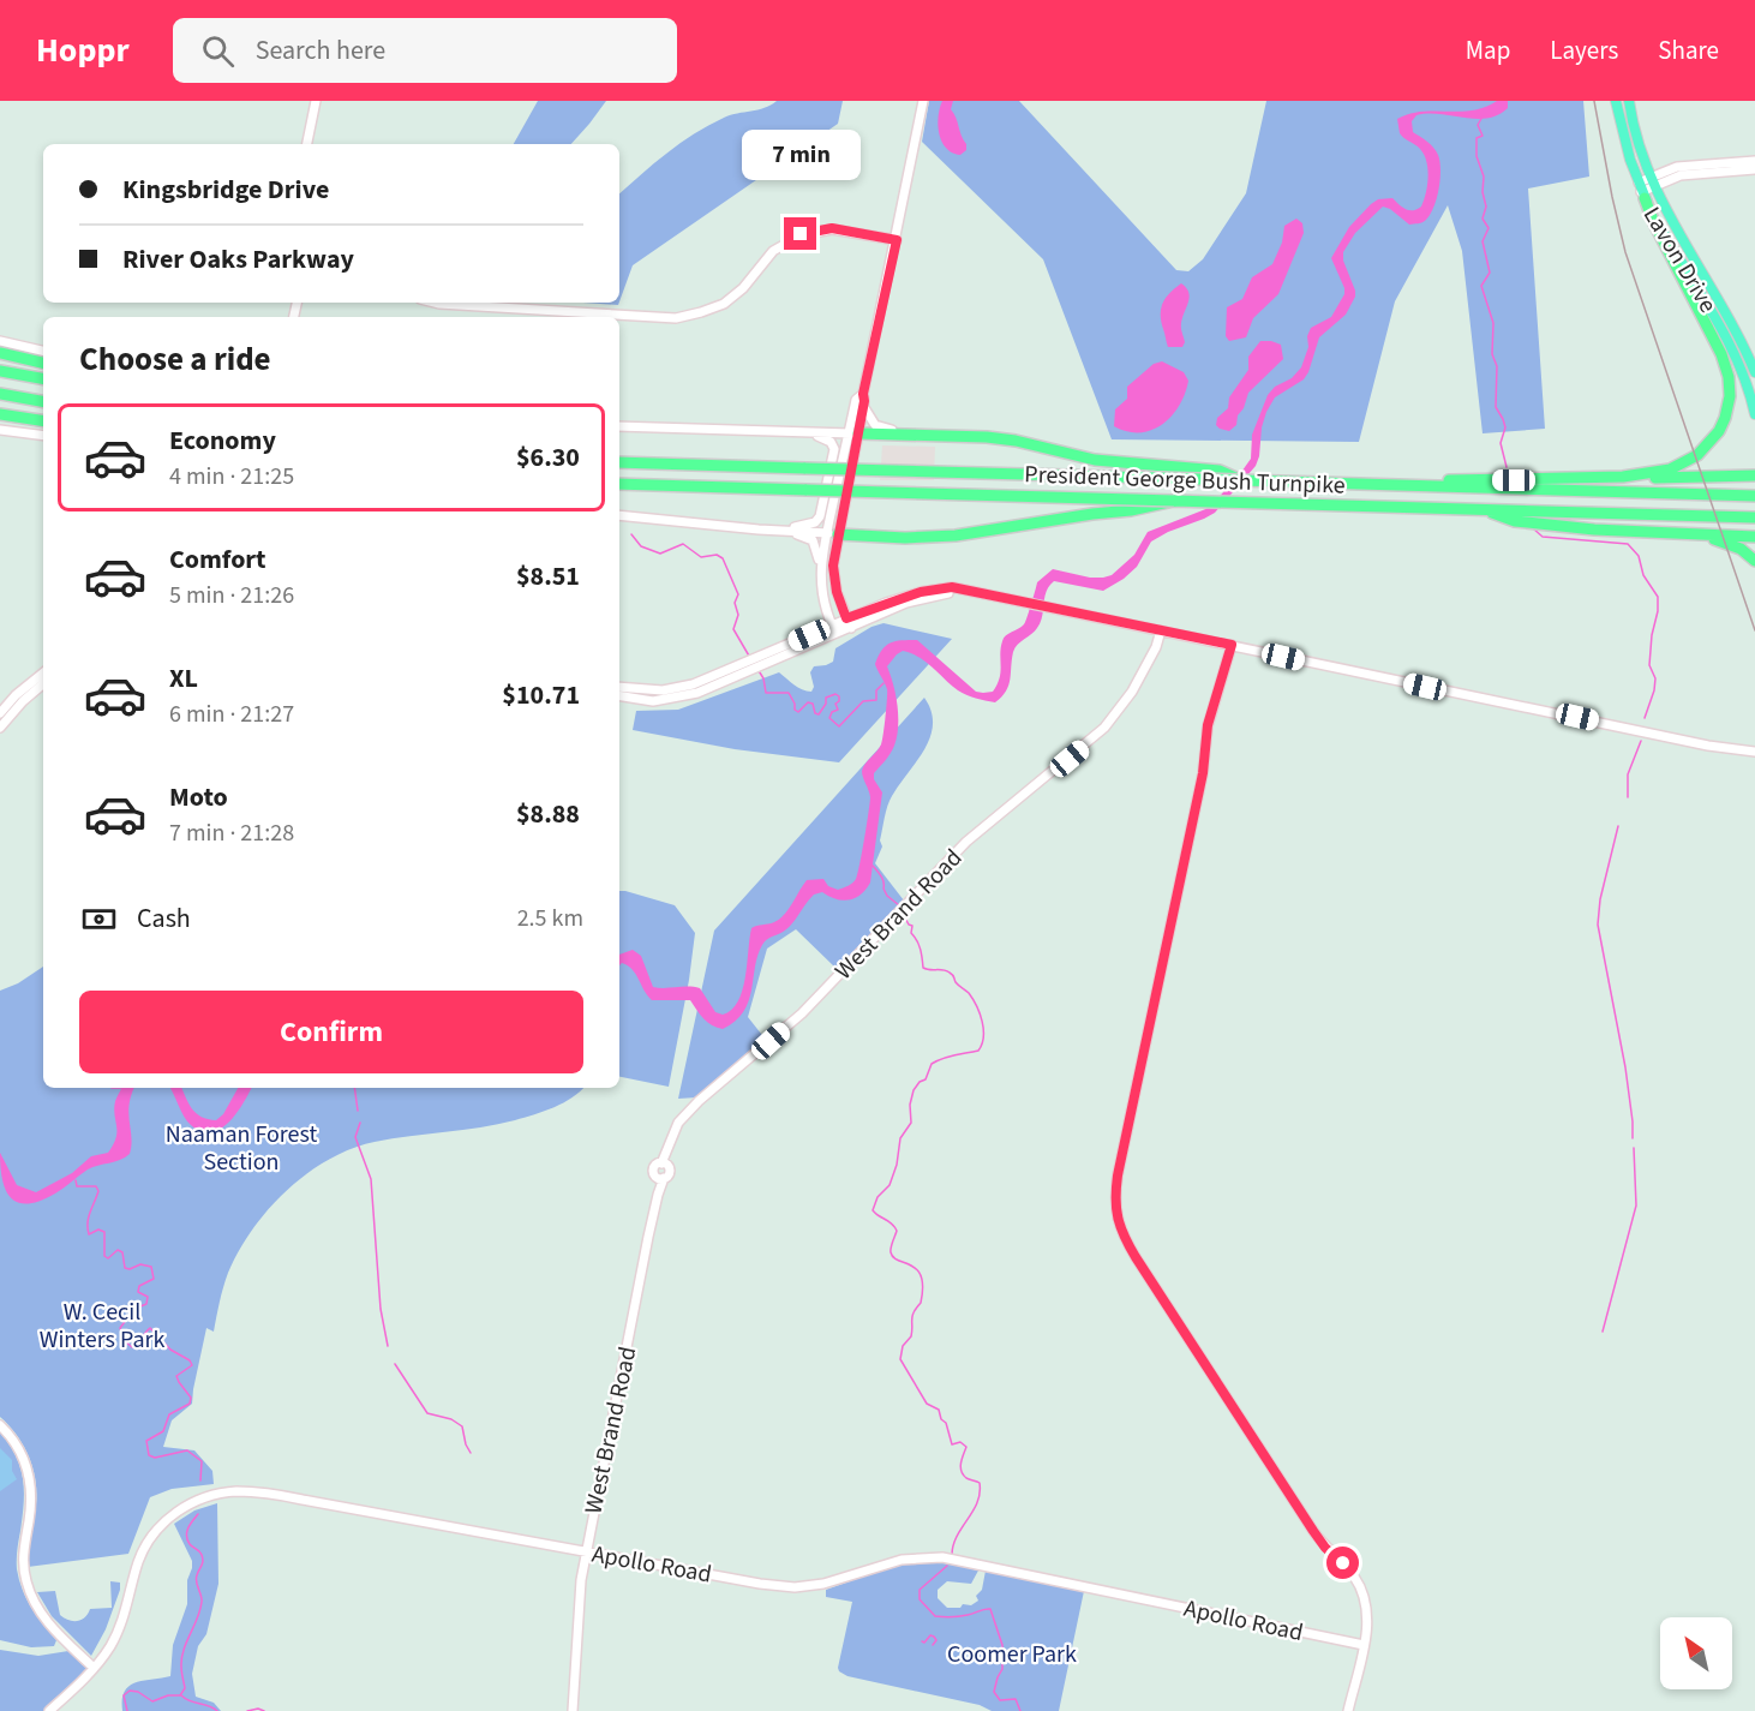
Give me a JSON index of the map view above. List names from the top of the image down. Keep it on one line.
{"streets":{"highway":["President George Bush Turnpike"],"main road":["Lavon Drive"],"street":["West Brand Road","Apollo Road"]},"crossings":[["West Brand Road","Apollo Road"]],"parks":["Naaman Forest Section","W. Cecil Winters Park","Coomer Park"],"north":"top left","page":{"header":"Hoppr","search":"Search here","nav":["Map","Layers","Share"],"bubble":"7 min","banner":["Kingsbridge Drive","River Oaks Parkway"],"heading":"Choose a ride","list":[{"name":"Economy","note":"4 min · 21:25","value":"$6.30"},{"name":"Comfort","note":"5 min · 21:26","value":"$8.51"},{"name":"XL","note":"6 min · 21:27","value":"$10.71"},{"name":"Moto","note":"7 min · 21:28","value":"$8.88"}],"pay":["Cash","2.5 km"],"buttons":"Confirm"}}
